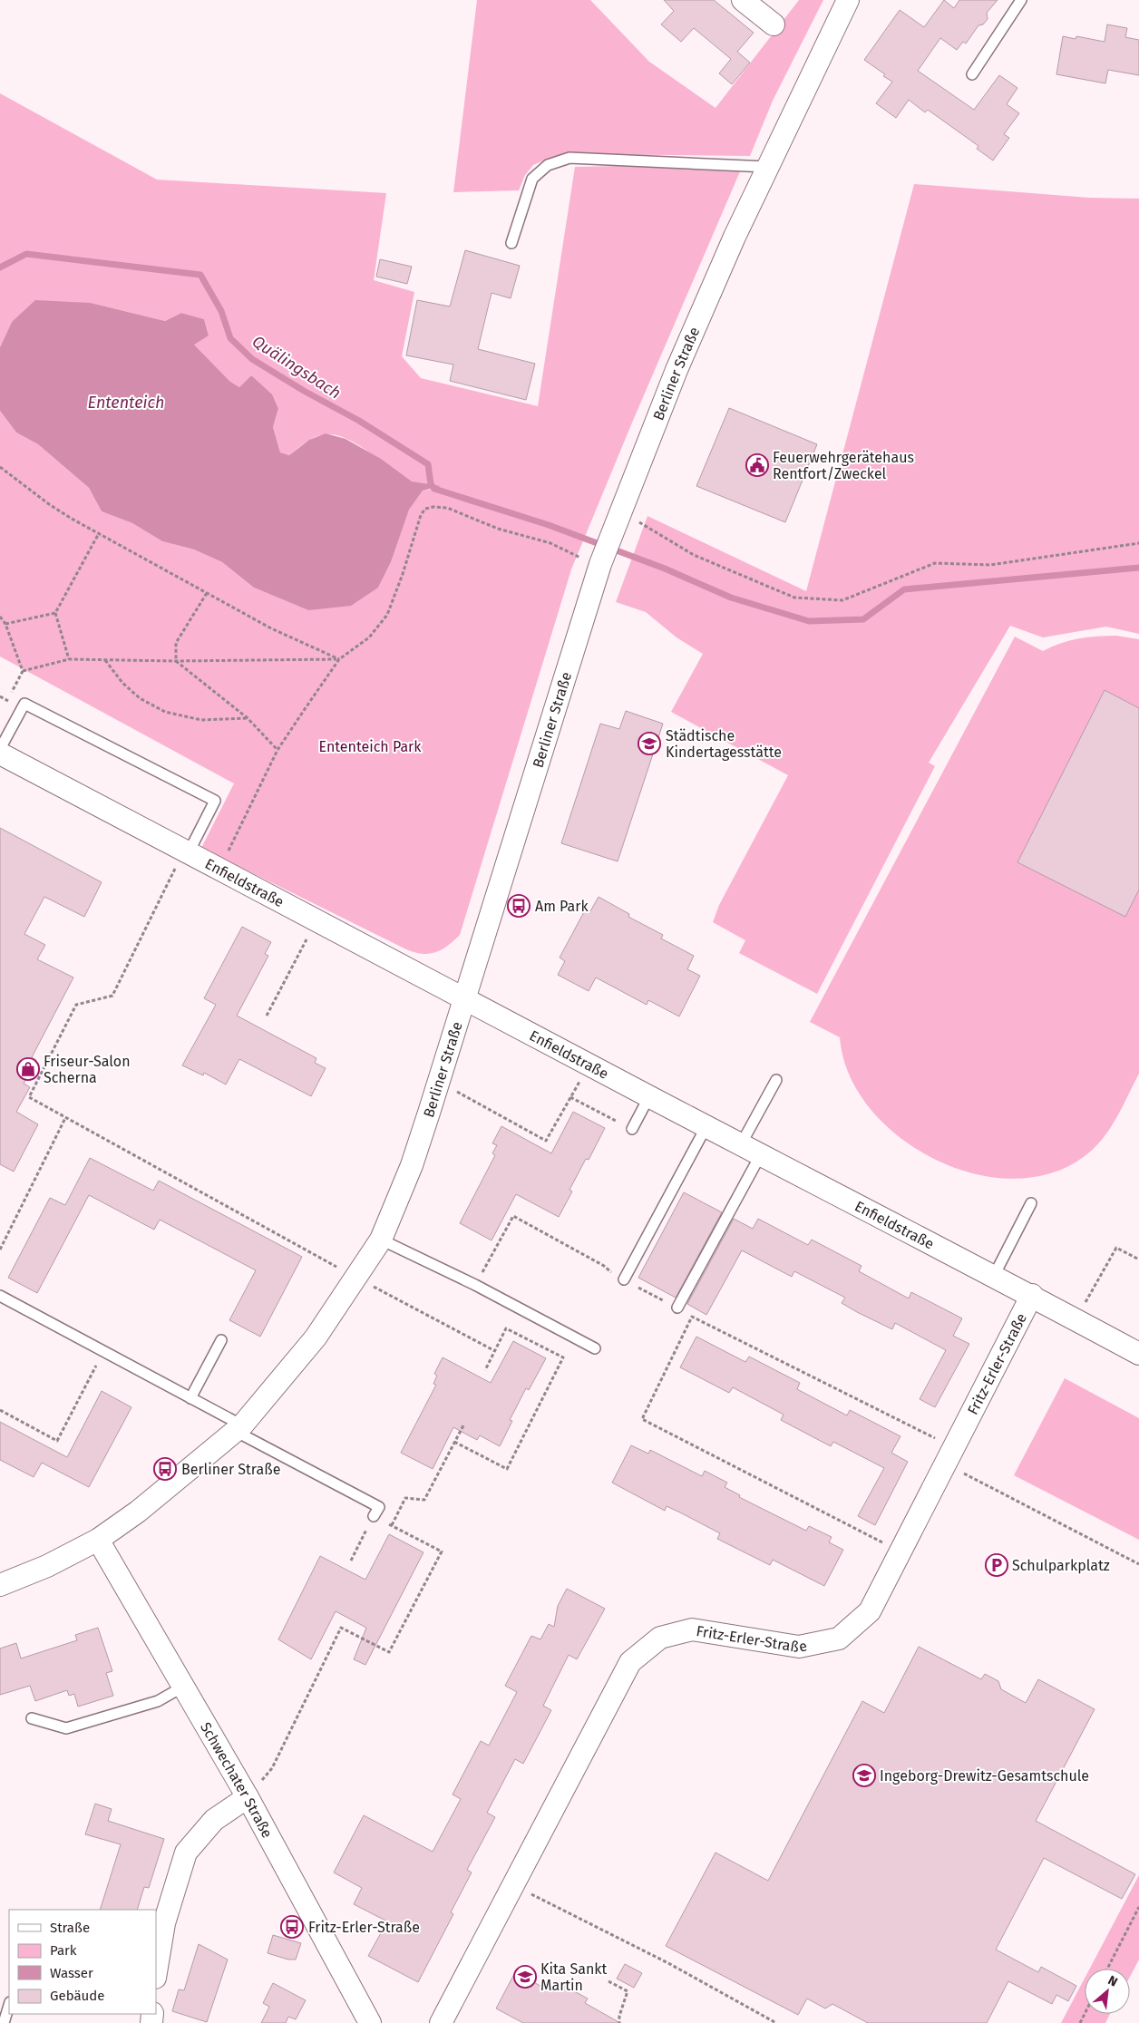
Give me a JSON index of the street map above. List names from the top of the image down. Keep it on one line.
{"streets":{"street":["Berliner Straße","Enfieldstraße","Fritz-Erler-Straße","Schwechater Straße"]},"crossings":[["Berliner Straße","Enfieldstraße"],["Berliner Straße","Schwechater Straße"],["Enfieldstraße","Fritz-Erler-Straße"]],"water":["Quälingsbach","Ententeich"],"parks":["Ententeich Park"],"places":{"public building":["Feuerwehrgerätehaus Rentfort/Zweckel"],"school or university":["Städtische Kindertagesstätte","Ingeborg-Drewitz-Gesamtschule","Kita Sankt Martin"],"bus stop":["Am Park","Berliner Straße","Fritz-Erler-Straße"],"shop":["Friseur-Salon Scherna"],"parking":["Schulparkplatz"]},"legend":["Straße","Park","Wasser","Gebäude"],"north":"top right"}
